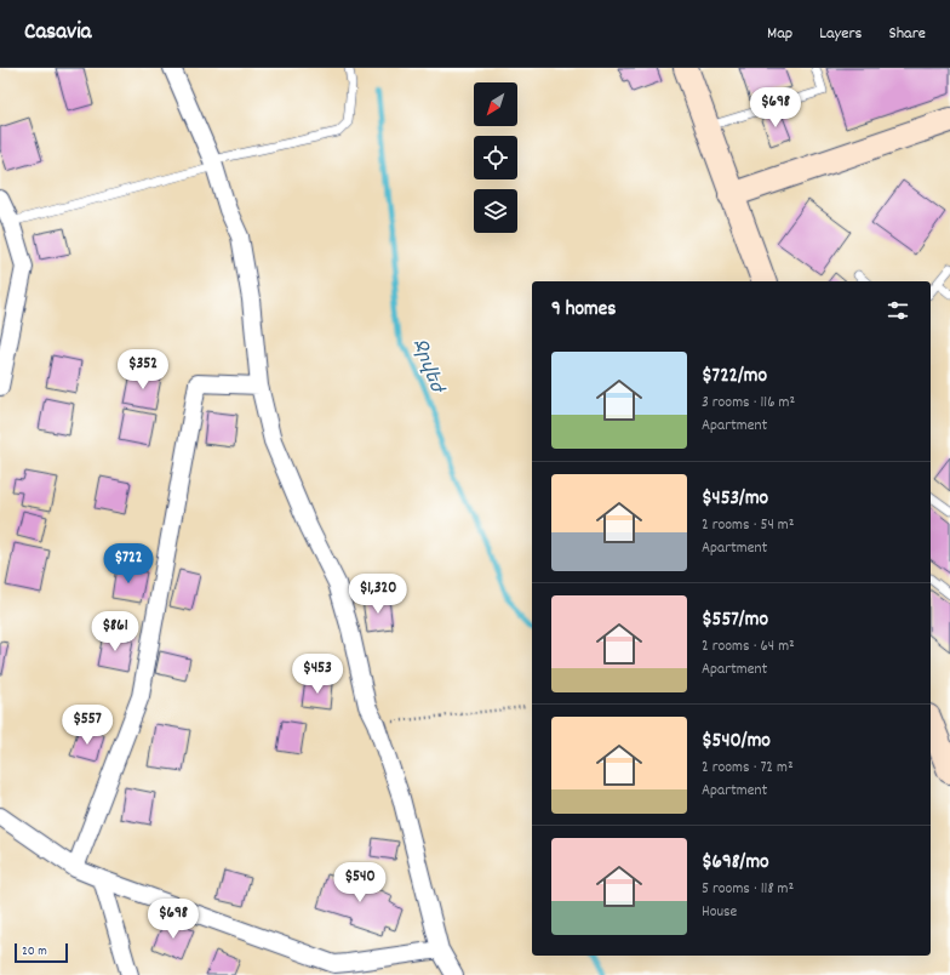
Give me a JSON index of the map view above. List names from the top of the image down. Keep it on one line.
{"water":["Ջրվեժ"],"scale_bar":"20 m","north":"bottom left","page":{"header":"Casavia","nav":["Map","Layers","Share"],"price":["$698","$352","$722","$1,320","$861","$453","$557","$540","$698"],"heading":"9 homes","list":[{"name":"$722/mo","note":"3 rooms · 116 m² · Apartment"},{"name":"$453/mo","note":"2 rooms · 54 m² · Apartment"},{"name":"$557/mo","note":"2 rooms · 64 m² · Apartment"},{"name":"$540/mo","note":"2 rooms · 72 m² · Apartment"},{"name":"$698/mo","note":"5 rooms · 118 m² · House"}],"scale":"20 m"}}
